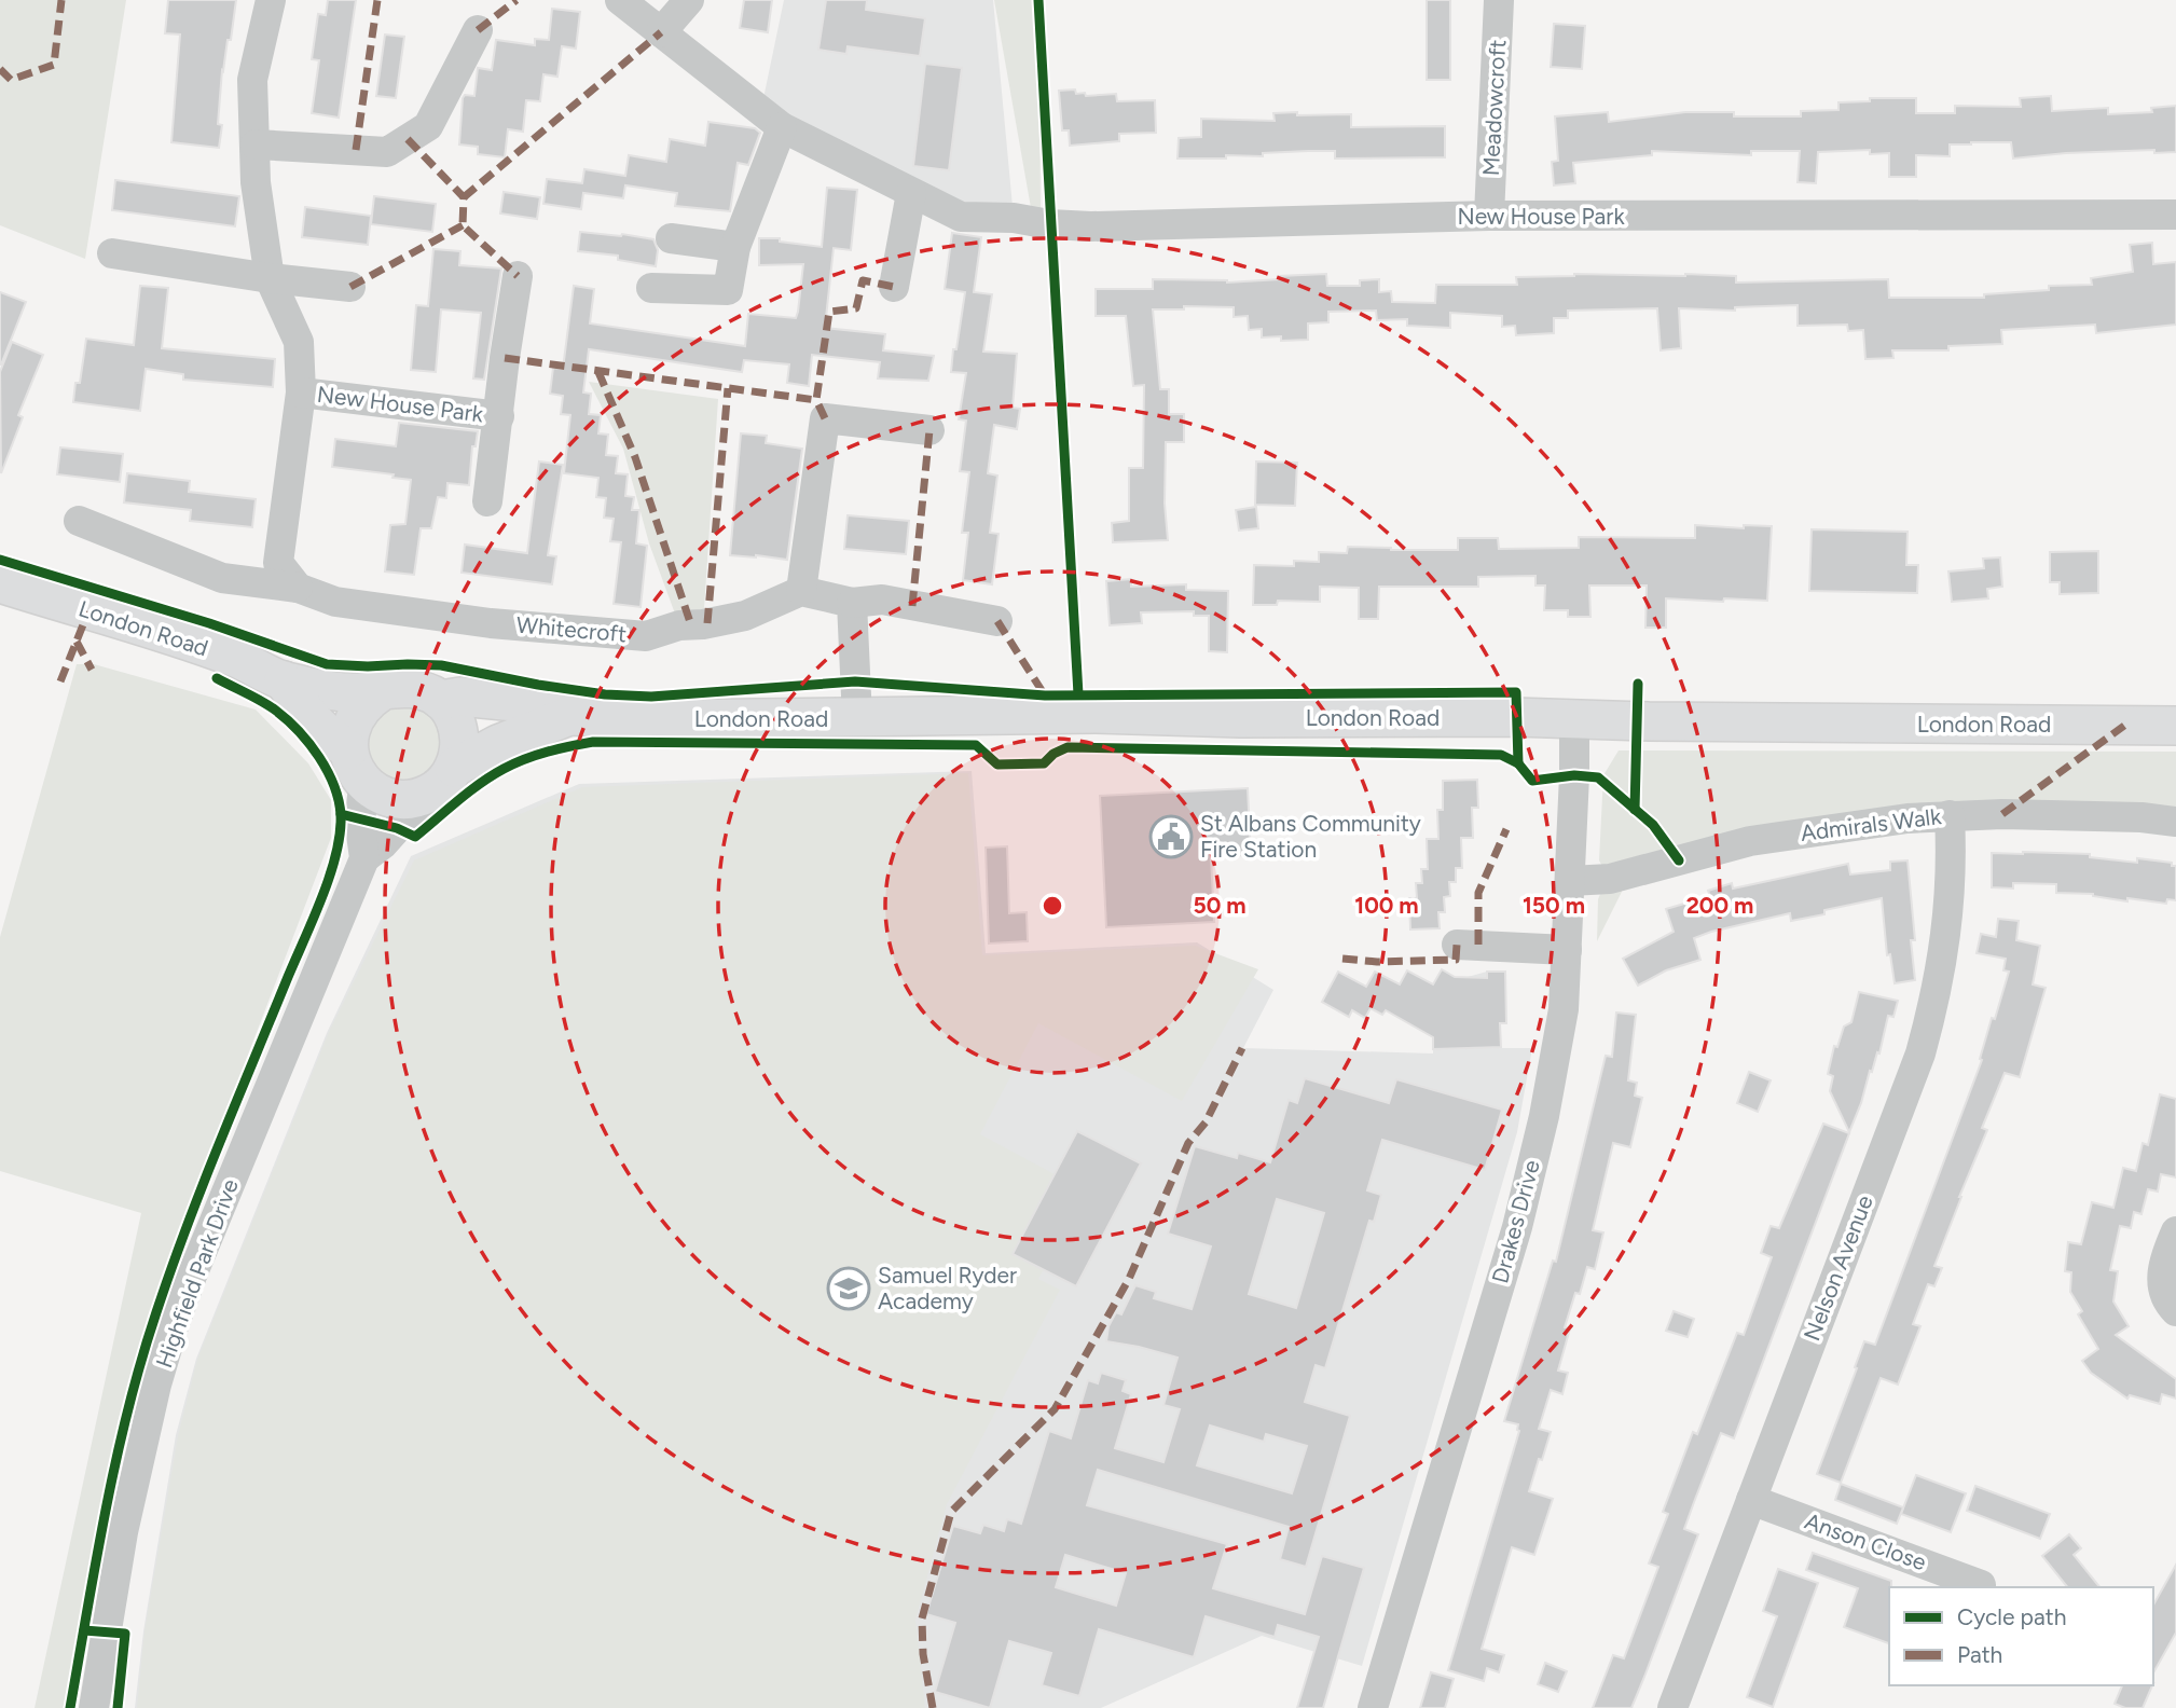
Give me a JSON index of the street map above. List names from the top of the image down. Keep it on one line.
{"streets":{"main road":["London Road"],"street":["Meadowcroft","New House Park","Whitecroft","Admirals Walk","Drakes Drive","Nelson Avenue","Highfield Park Drive","Anson Close"]},"crossings":[["Meadowcroft","New House Park"],["New House Park","Whitecroft"],["London Road","Drakes Drive"],["London Road","Highfield Park Drive"],["Admirals Walk","Drakes Drive"],["Admirals Walk","Nelson Avenue"],["Nelson Avenue","Anson Close"]],"places":{"public building":["St Albans Community Fire Station"],"school or university":["Samuel Ryder Academy"]},"legend":["Cycle path","Path"],"rings":["50 m","100 m","150 m","200 m"]}
